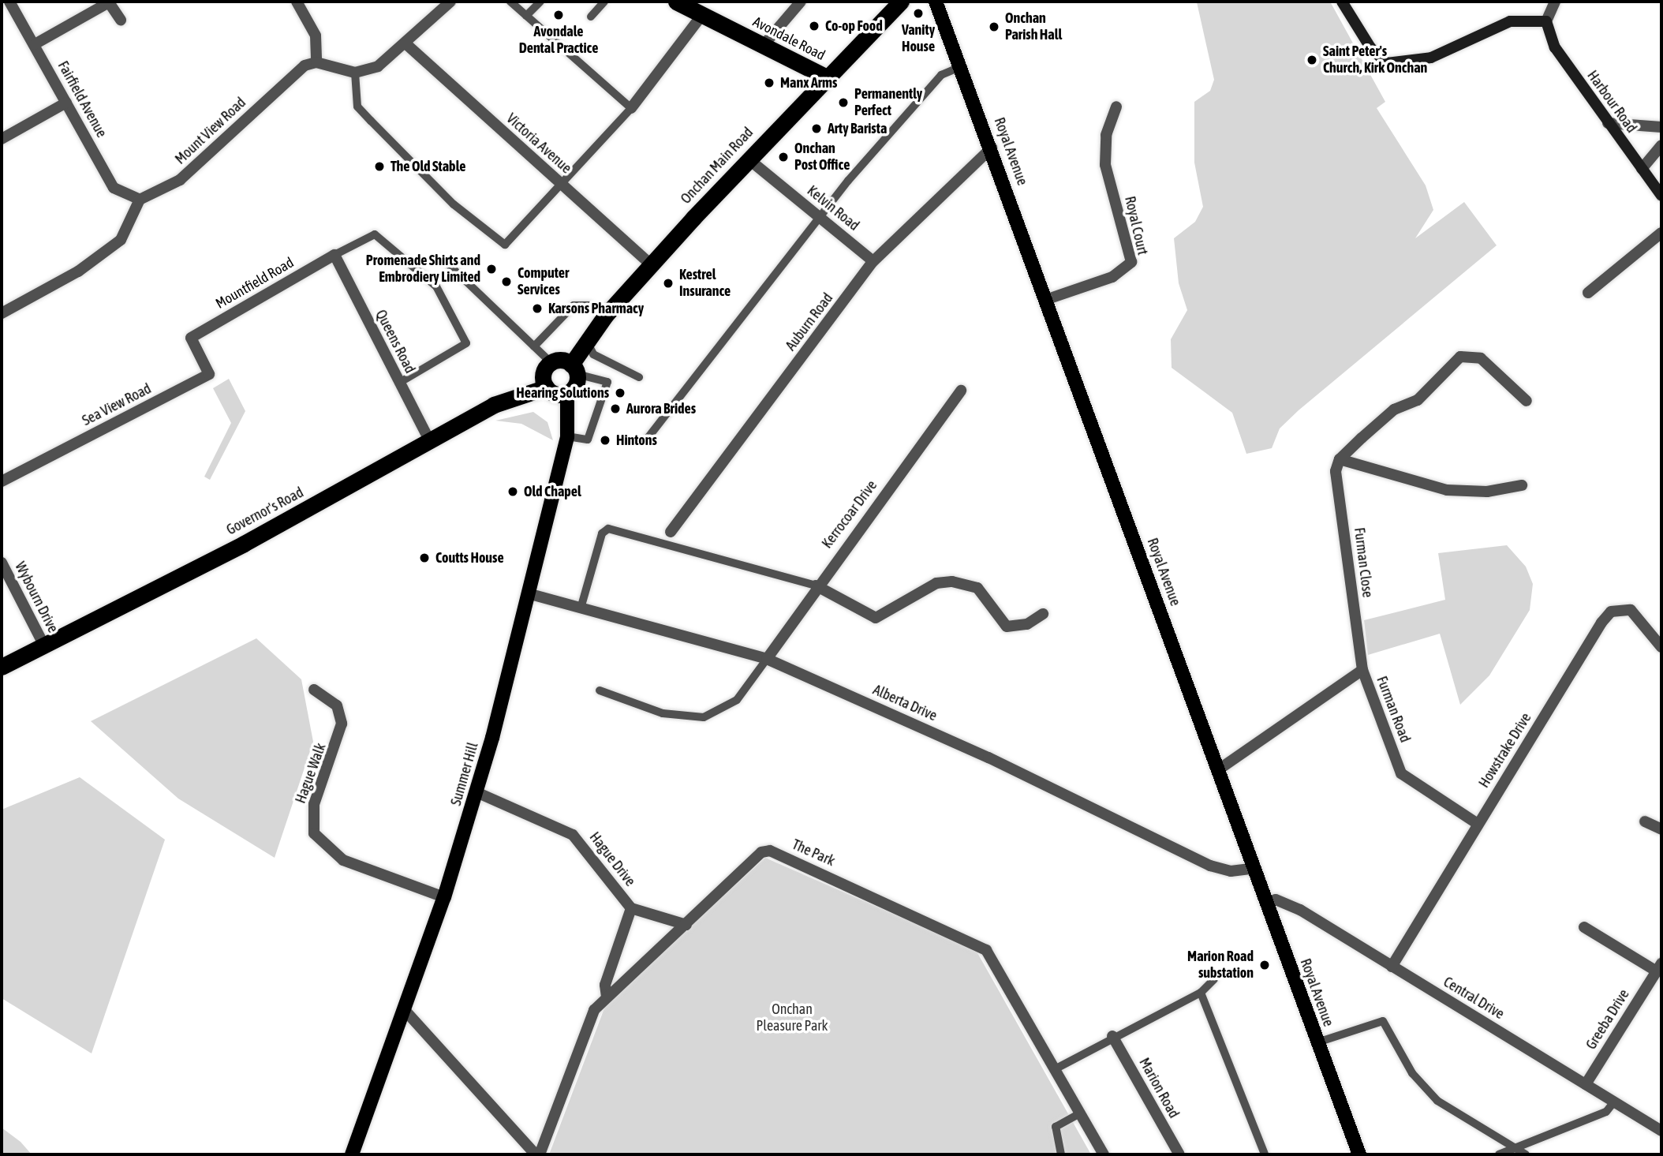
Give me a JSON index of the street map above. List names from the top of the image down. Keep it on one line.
{"streets":{"highway":["Avondale Road","Onchan Main Road","Governor's Road"],"main road":["Harbour Road","Royal Avenue","Summer Hill"],"street":["Fairfield Avenue","Mount View Road","Victoria Avenue","Kelvin Road","Royal Court","Mountfield Road","Auburn Road","Queens Road","Sea View Road","Kerrocoar Drive","Furman Close","Wybourn Drive","Alberta Drive","Furman Road","Howstrake Drive","Hague Walk","The Park","Hague Drive","Central Drive","Greeba Drive","Marion Road"]},"crossings":[["Avondale Road","Onchan Main Road"],["Fairfield Avenue","Mount View Road"],["Victoria Avenue","Onchan Main Road"],["Royal Avenue","Royal Court"],["Royal Avenue","Auburn Road"],["Royal Avenue","Alberta Drive"],["Royal Avenue","Furman Road"],["Royal Avenue","Central Drive"],["Onchan Main Road","Kelvin Road"],["Onchan Main Road","Governor's Road"],["Onchan Main Road","Summer Hill"],["Kelvin Road","Auburn Road"],["Mountfield Road","Queens Road"],["Mountfield Road","Sea View Road"],["Queens Road","Governor's Road"],["Governor's Road","Wybourn Drive"],["Governor's Road","Summer Hill"],["Kerrocoar Drive","Alberta Drive"],["Furman Close","Furman Road"],["Alberta Drive","Summer Hill"],["Furman Road","Howstrake Drive"],["Howstrake Drive","Central Drive"],["Hague Walk","Summer Hill"],["Summer Hill","Hague Drive"],["The Park","Hague Drive"],["Central Drive","Greeba Drive"]],"parks":["Onchan Pleasure Park"],"places":["Vanity House","Avondale Dental Practice","Co-op Food","Onchan Parish Hall","Saint Peter's Church, Kirk Onchan","Manx Arms","Permanently Perfect","Arty Barista","Onchan Post Office","The Old Stable","Promenade Shirts and Embrodiery Limited","Computer Services","Kestrel Insurance","Karsons Pharmacy","Hearing Solutions","Aurora Brides","Hintons","Old Chapel","Coutts House","Marion Road substation"]}
